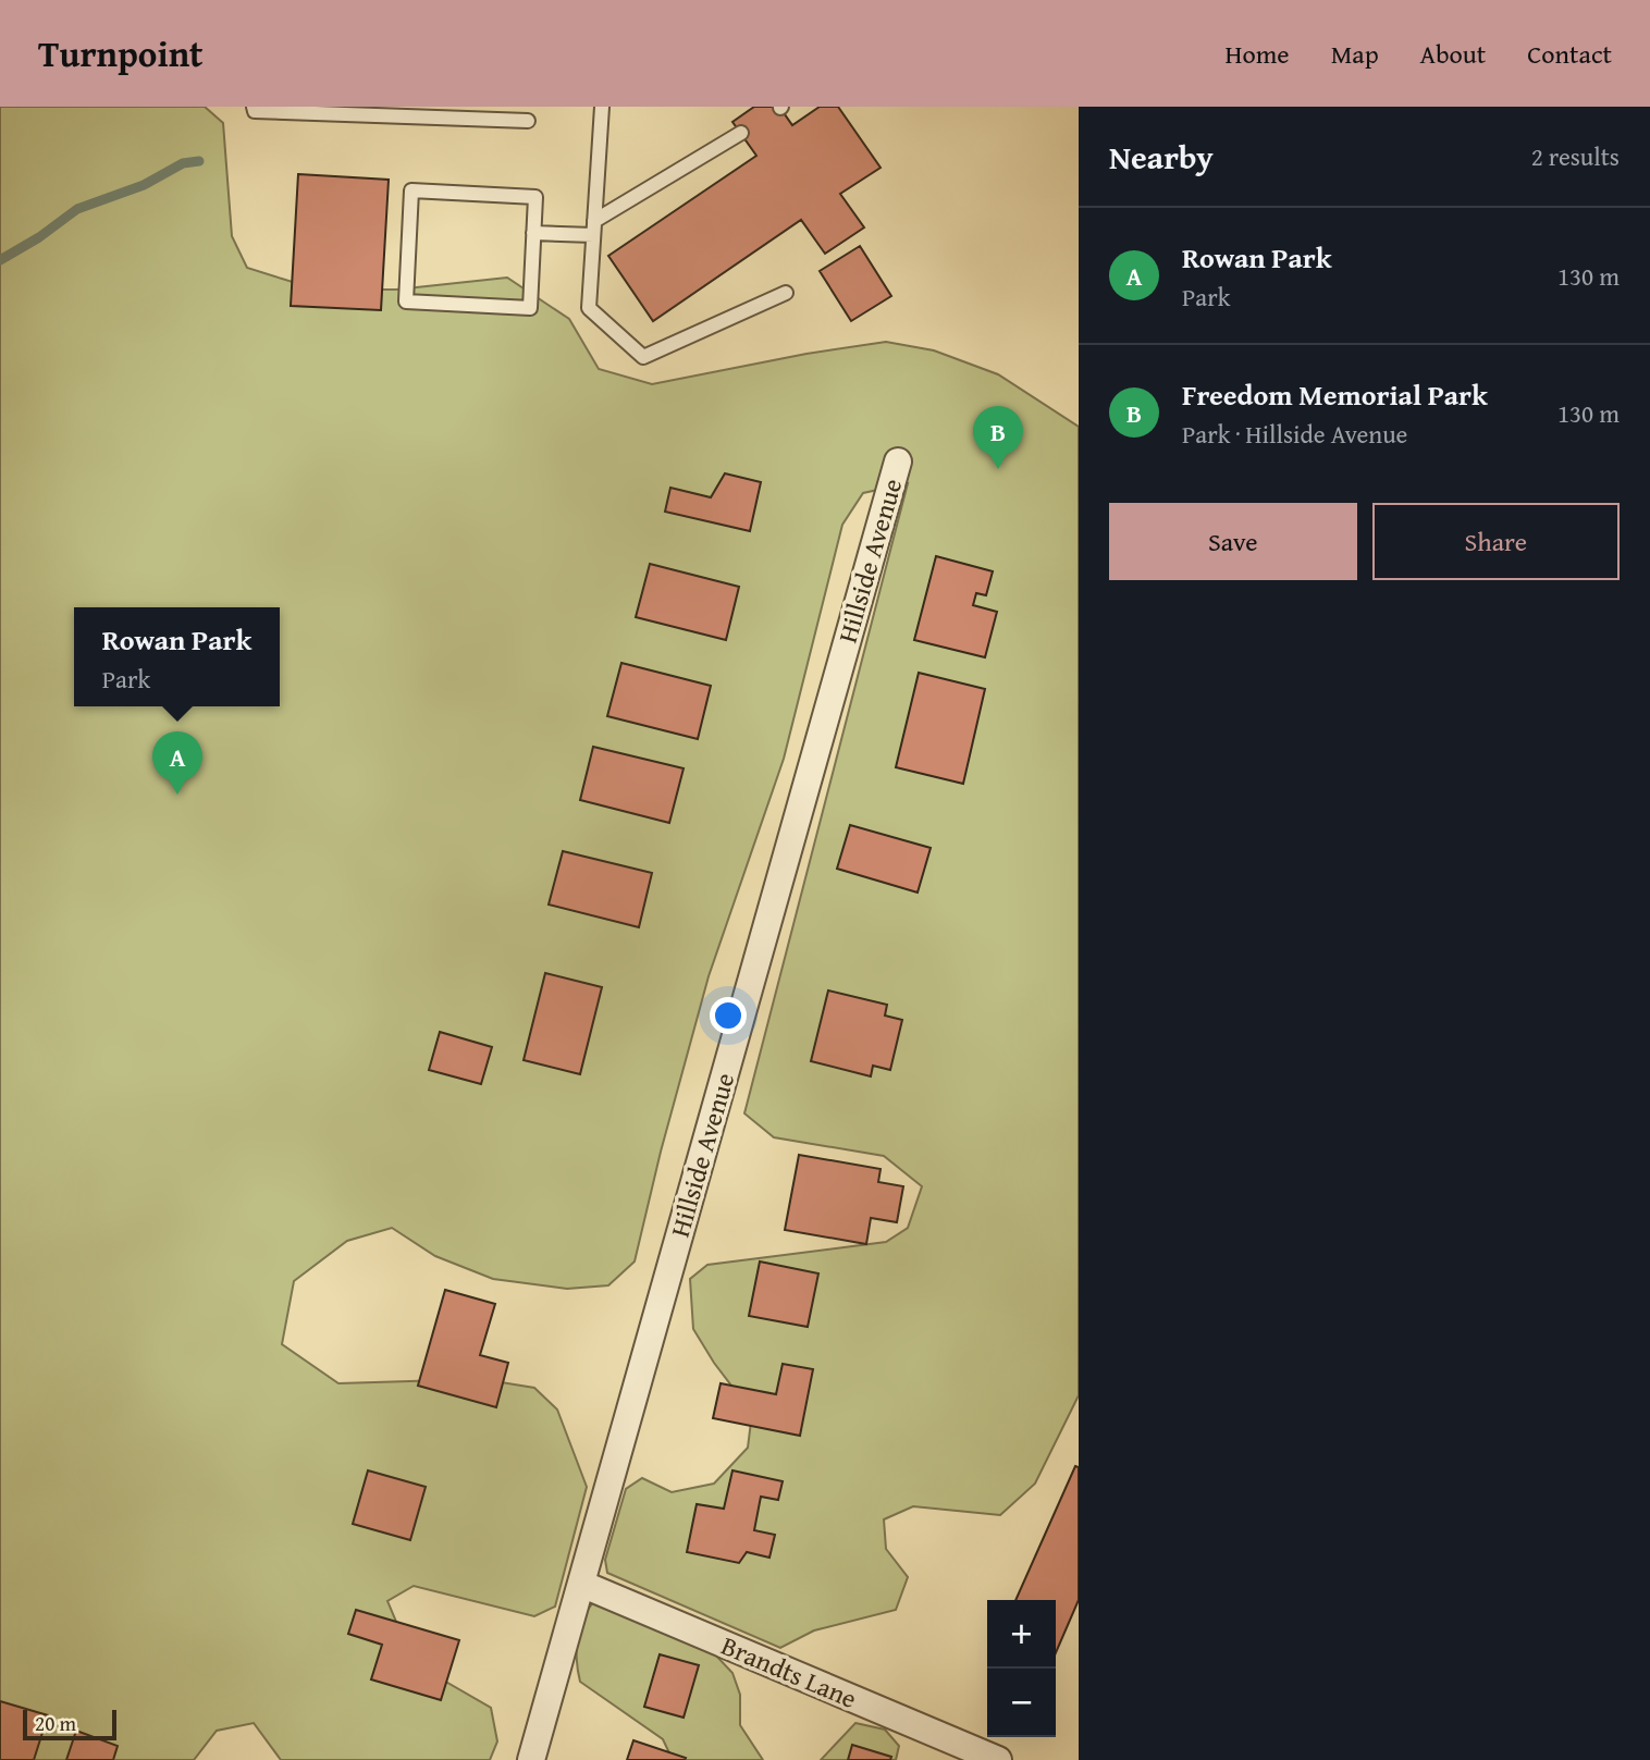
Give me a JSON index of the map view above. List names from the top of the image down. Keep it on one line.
{"streets":{"street":["Hillside Avenue","Brandts Lane"]},"crossings":[["Hillside Avenue","Brandts Lane"]],"scale_bar":"20 m","page":{"header":"Turnpoint","nav":["Home","Map","About","Contact"],"heading":["Nearby","2 results"],"list":[{"mark":"A","name":"Rowan Park","note":"Park","value":"130 m"},{"mark":"B","name":"Freedom Memorial Park","note":"Park · Hillside Avenue","value":"130 m"}],"pins":["B","A"],"buttons":["Save","Share"],"popup":["Rowan Park","Park"],"map_buttons":["+","−"],"scale":"20 m"}}
